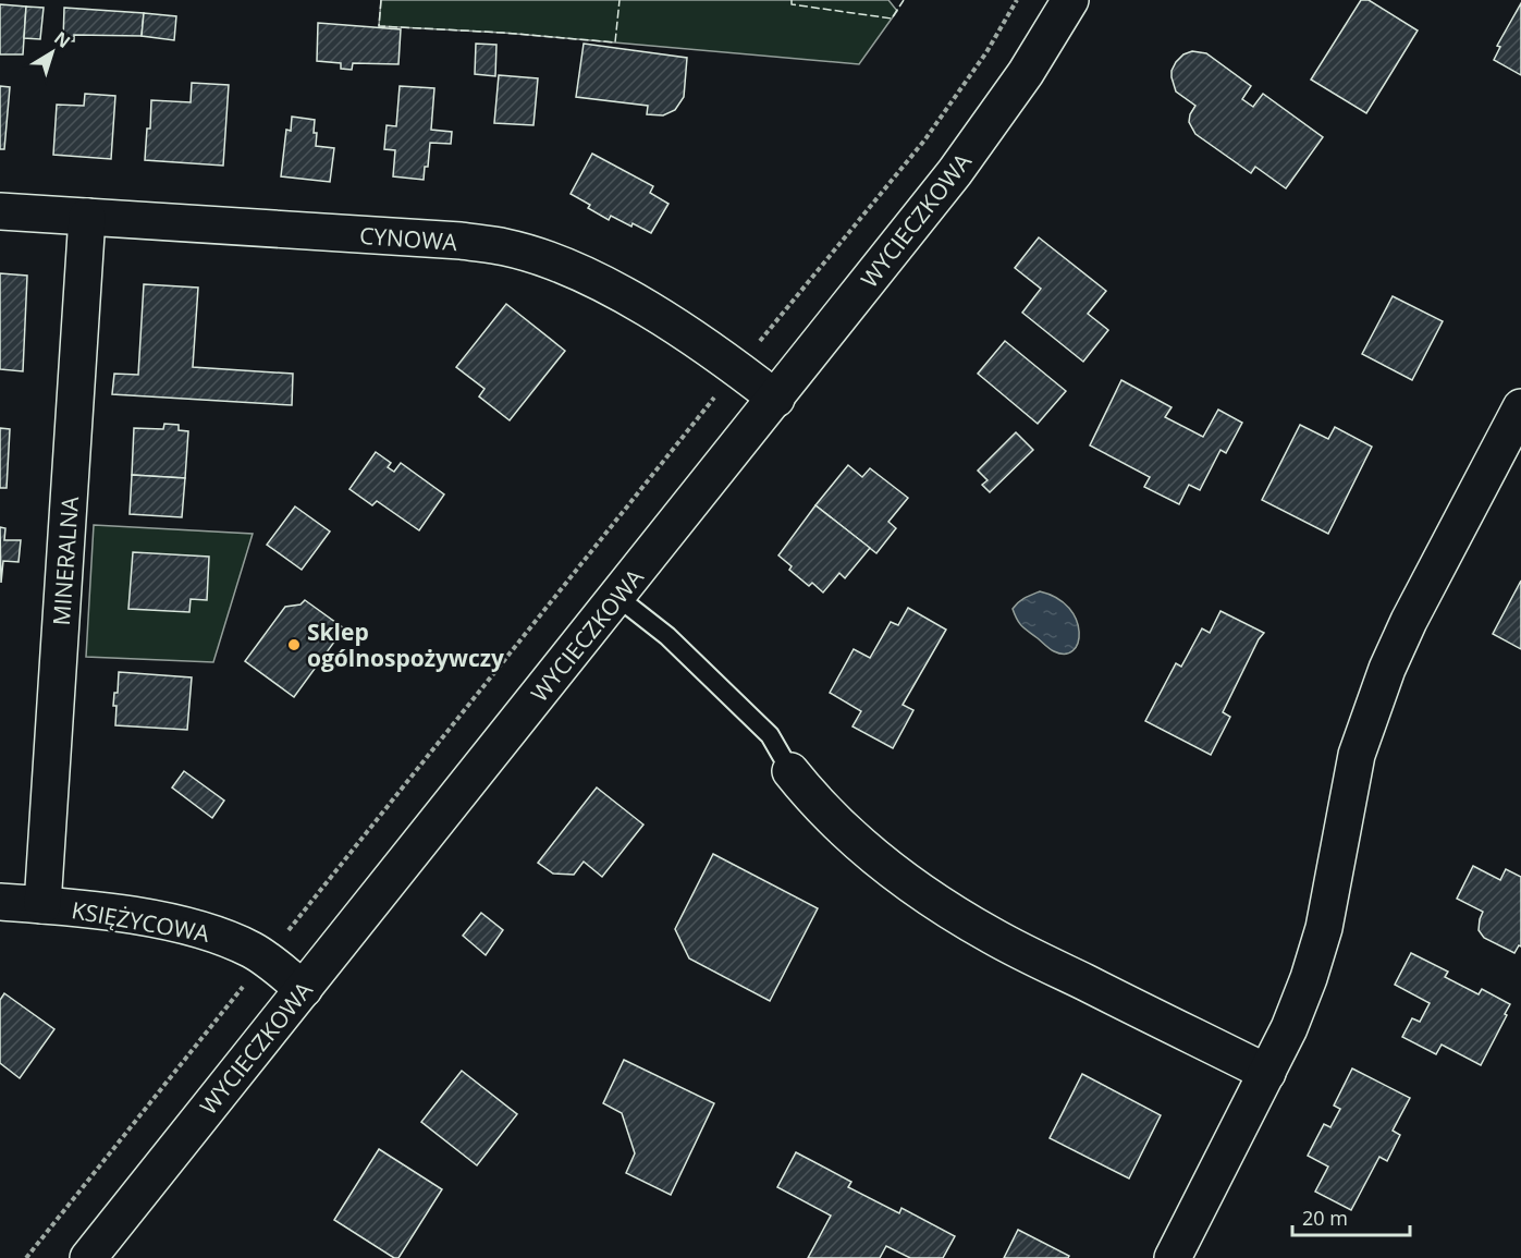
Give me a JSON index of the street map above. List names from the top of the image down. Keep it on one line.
{"streets":{"street":["WYCIECZKOWA","CYNOWA","MINERALNA","KSIĘŻYCOWA"]},"crossings":[["WYCIECZKOWA","CYNOWA"],["WYCIECZKOWA","KSIĘŻYCOWA"],["CYNOWA","MINERALNA"],["MINERALNA","KSIĘŻYCOWA"]],"places":["Sklep ogólnospożywczy"],"scale_bar":"20 m","north":"top right"}
